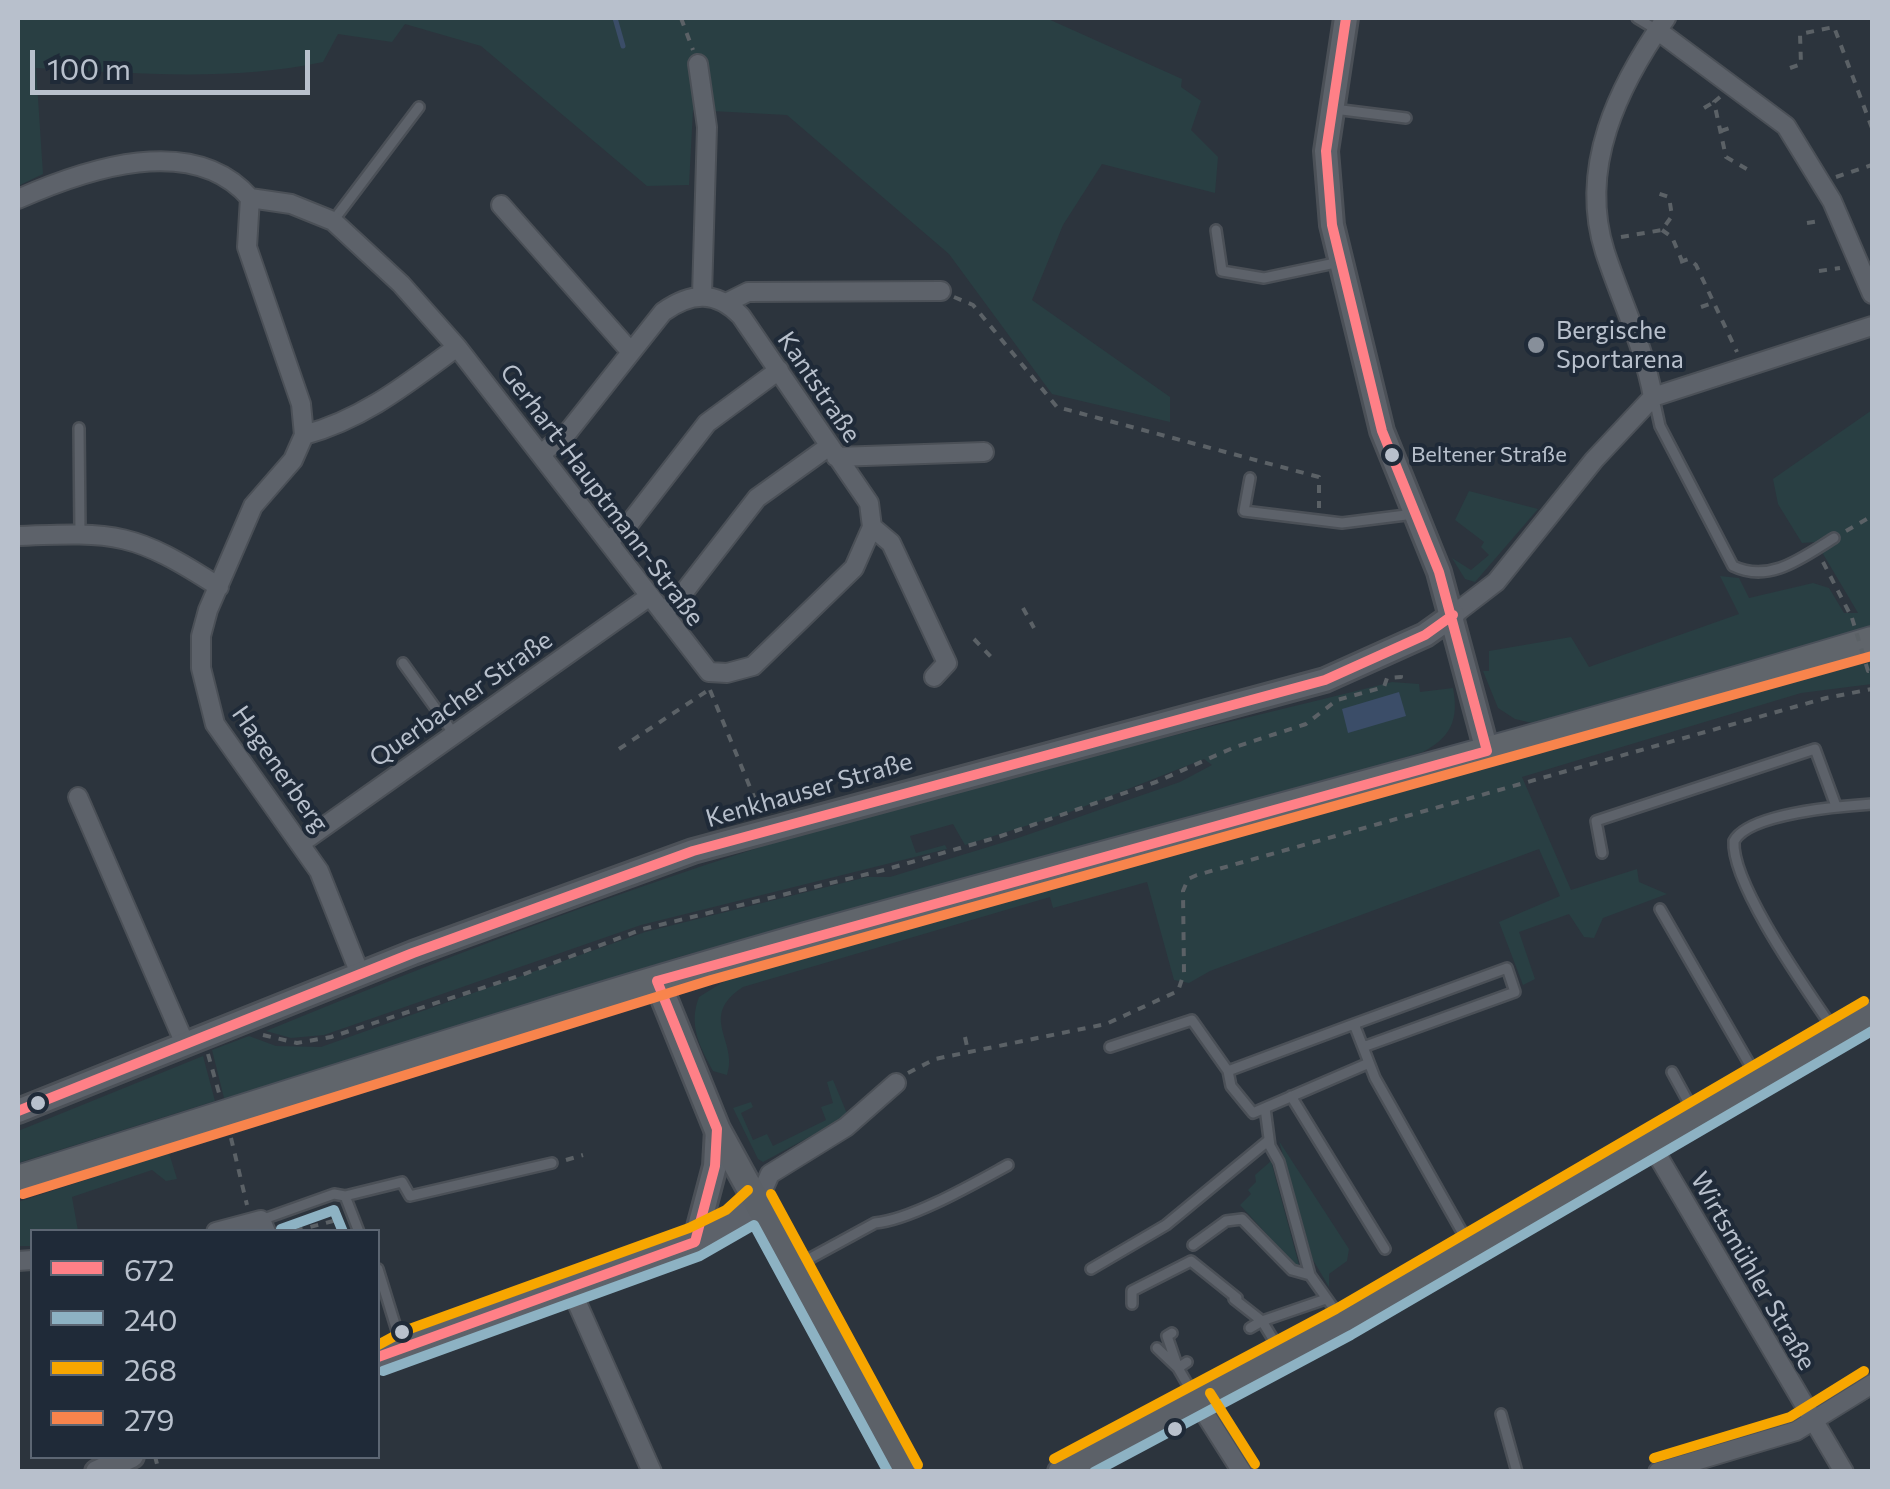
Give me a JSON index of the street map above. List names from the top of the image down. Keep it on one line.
{"streets":{"street":["Kantstraße","Gerhart-Hauptmann-Straße","Querbacher Straße","Hagenerberg","Kenkhauser Straße","Wirtsmühler Straße"]},"crossings":[["Kantstraße","Gerhart-Hauptmann-Straße"],["Gerhart-Hauptmann-Straße","Querbacher Straße"],["Querbacher Straße","Hagenerberg"],["Hagenerberg","Kenkhauser Straße"]],"places":["Bergische Sportarena","Beltener Straße"],"lines":["transit line 672","transit line 279","transit line 268","transit line 240"],"legend":["672","240","268","279"],"scale_bar":"100 m"}
